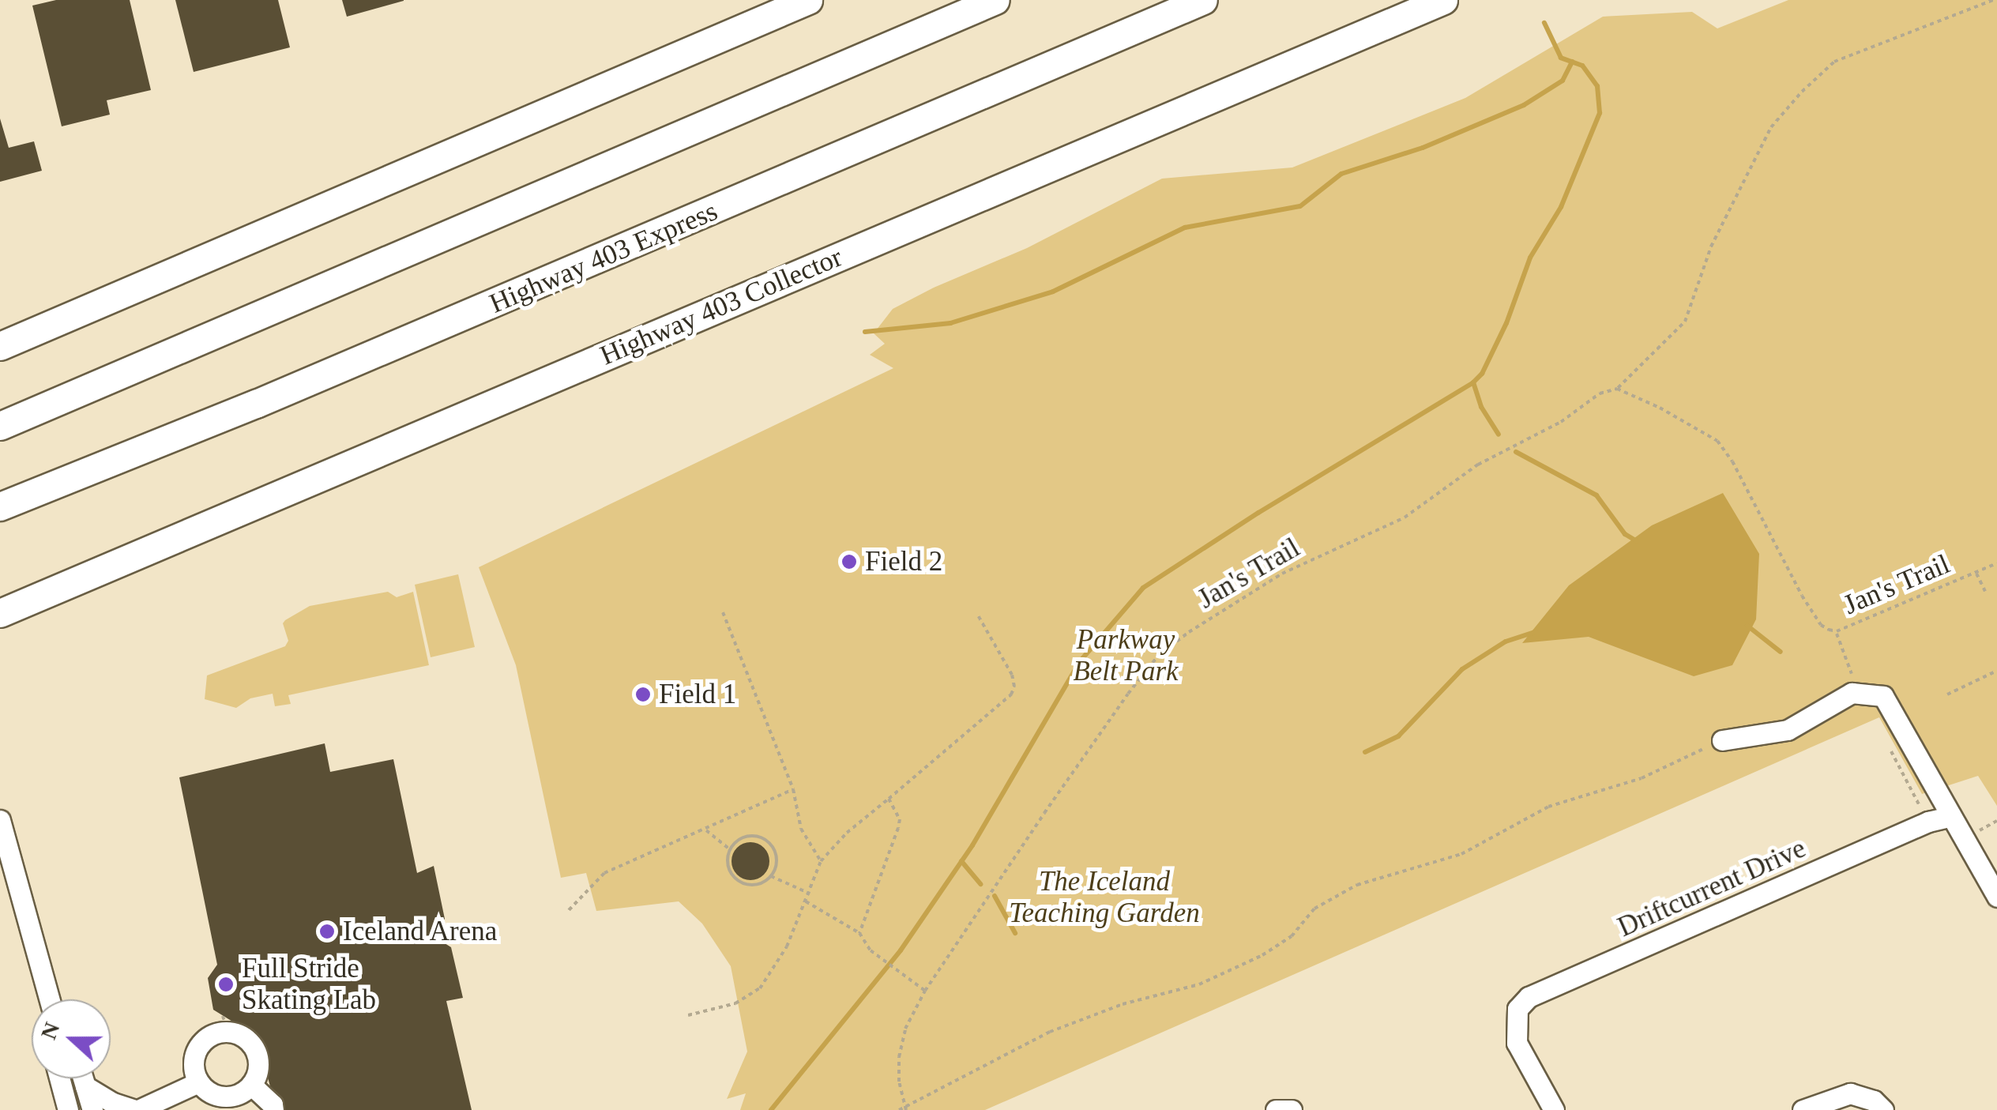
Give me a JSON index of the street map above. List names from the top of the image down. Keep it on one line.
{"streets":{"highway":["Highway 403 Express","Highway 403 Collector"],"street":["Driftcurrent Drive"],"path":["Jan's Trail"]},"parks":["Parkway Belt Park","The Iceland Teaching Garden"],"places":["Field 2","Field 1","Iceland Arena","Full Stride Skating Lab"],"north":"left"}
